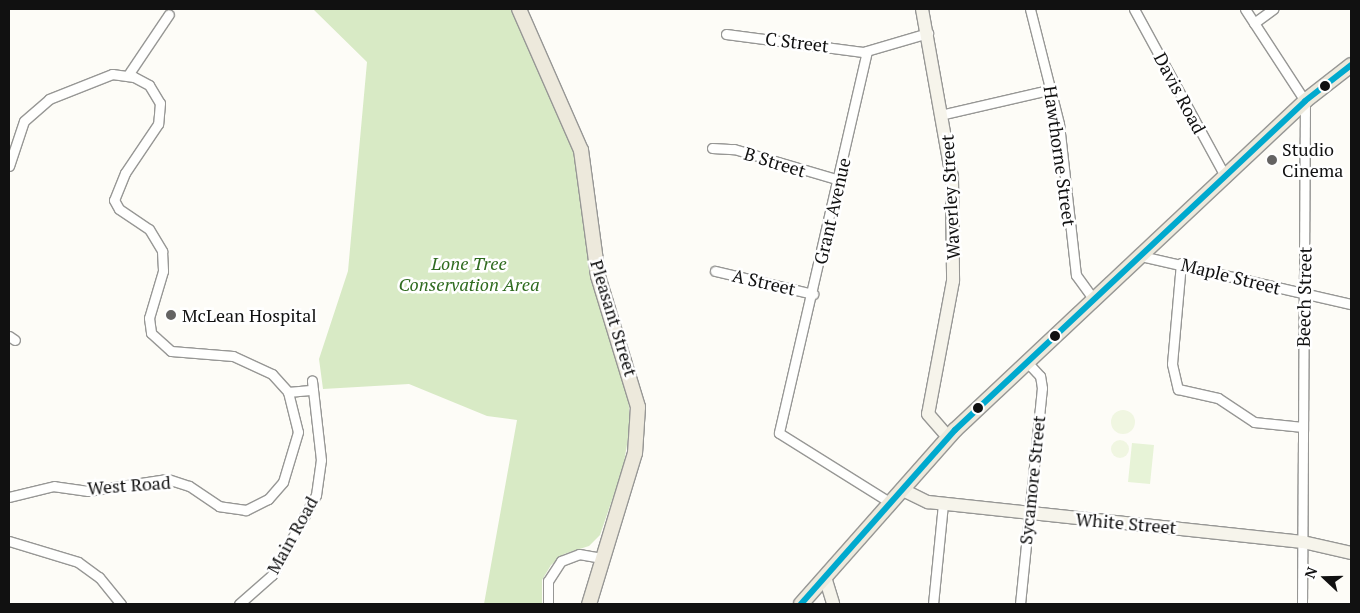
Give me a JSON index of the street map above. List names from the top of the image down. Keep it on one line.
{"streets":{"main road":["Pleasant Street"],"street":["C Street","Davis Road","Hawthorne Street","B Street","Waverley Street","Grant Avenue","Maple Street","A Street","Beech Street","Sycamore Street","West Road","White Street","Main Road"]},"crossings":[["C Street","Grant Avenue"],["B Street","Grant Avenue"],["Grant Avenue","A Street"],["Maple Street","Beech Street"],["Beech Street","White Street"],["Sycamore Street","White Street"],["West Road","Main Road"]],"parks":["Lone Tree Conservation Area"],"places":["Studio Cinema","McLean Hospital"],"north":"left"}
